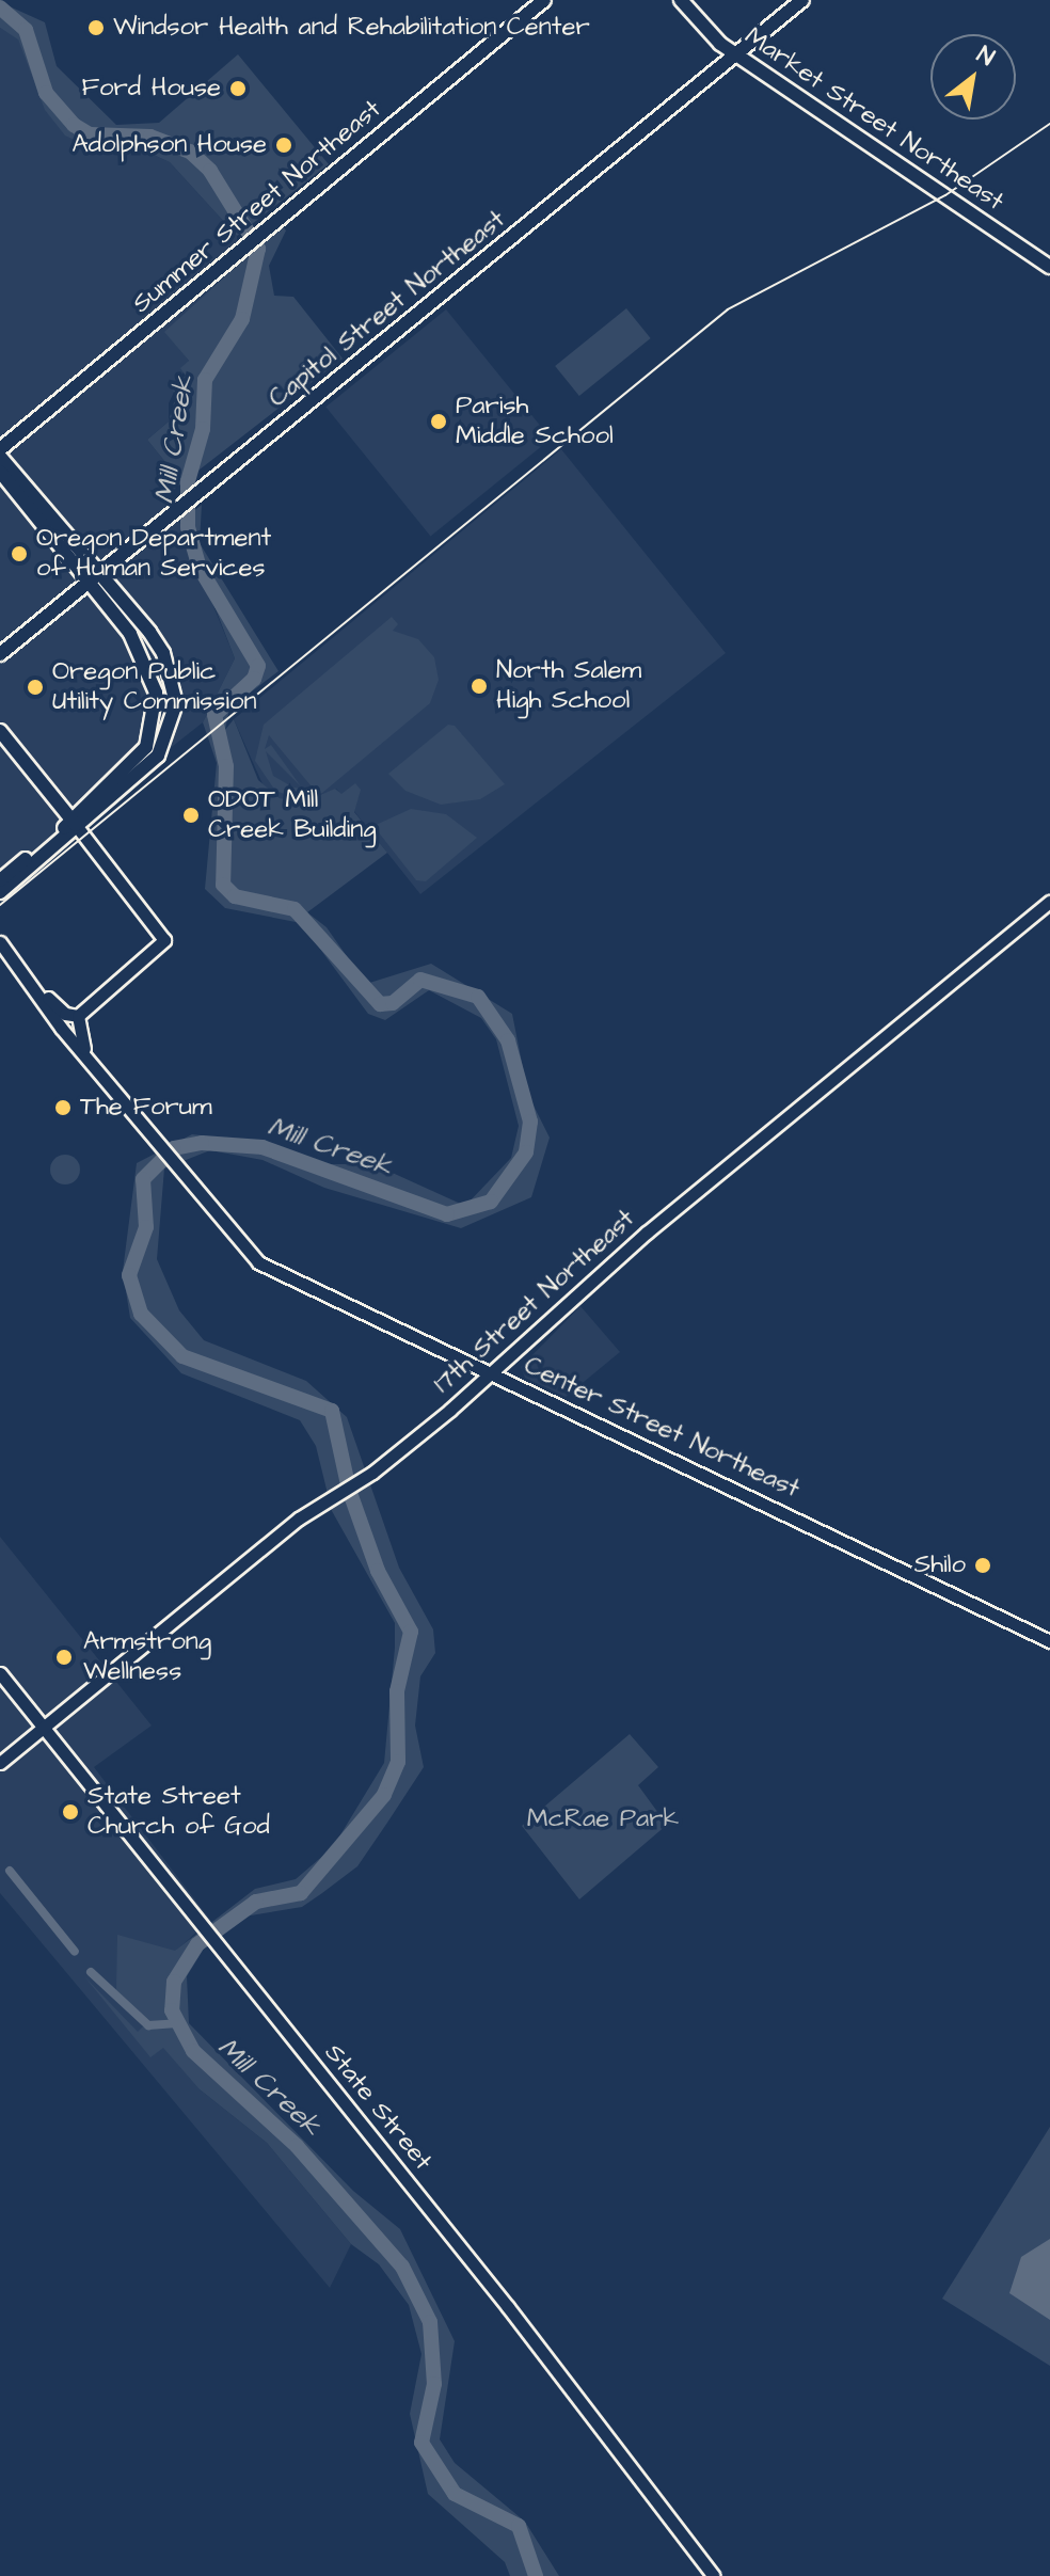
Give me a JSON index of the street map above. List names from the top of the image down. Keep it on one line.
{"streets":{"main road":["Market Street Northeast","Summer Street Northeast","Capitol Street Northeast","17th Street Northeast","Center Street Northeast","State Street"]},"crossings":[["Market Street Northeast","Capitol Street Northeast"],["17th Street Northeast","Center Street Northeast"],["17th Street Northeast","State Street"]],"water":["Mill Creek"],"parks":["McRae Park"],"places":["Windsor Health and Rehabilitation Center","Ford House","Adolphson House","Parish Middle School","Oregon Department of Human Services","North Salem High School","Oregon Public Utility Commission","ODOT Mill Creek Building","The Forum","Shilo","Armstrong Wellness","State Street Church of God"],"north":"top right"}
